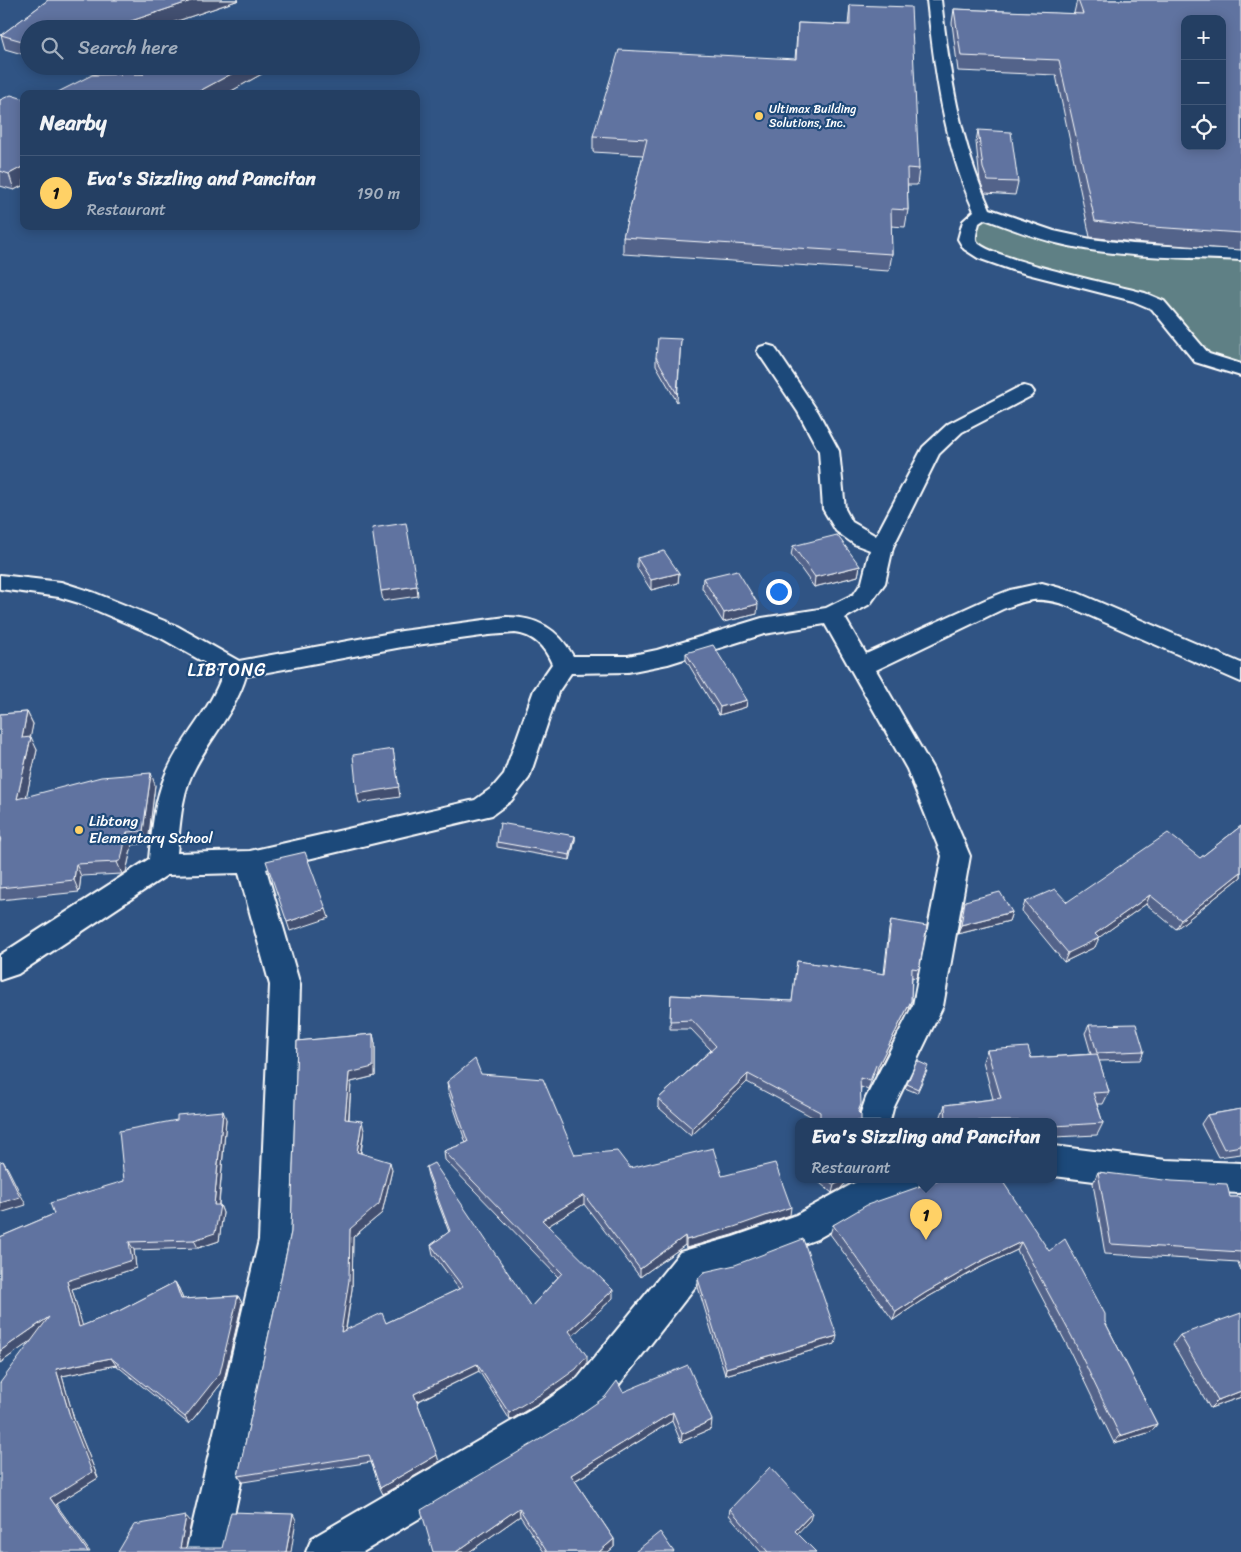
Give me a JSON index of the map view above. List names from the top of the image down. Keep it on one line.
{"districts":["LIBTONG"],"places":["Ultimax Building Solutions, Inc.","Libtong Elementary School"],"page":{"map_buttons":["+","−"],"search":"Search here","heading":"Nearby","list":[{"mark":"1","name":"Eva's Sizzling and Pancitan","note":"Restaurant","value":"190 m"}],"popup":["Eva's Sizzling and Pancitan","Restaurant"],"pins":"1"}}
